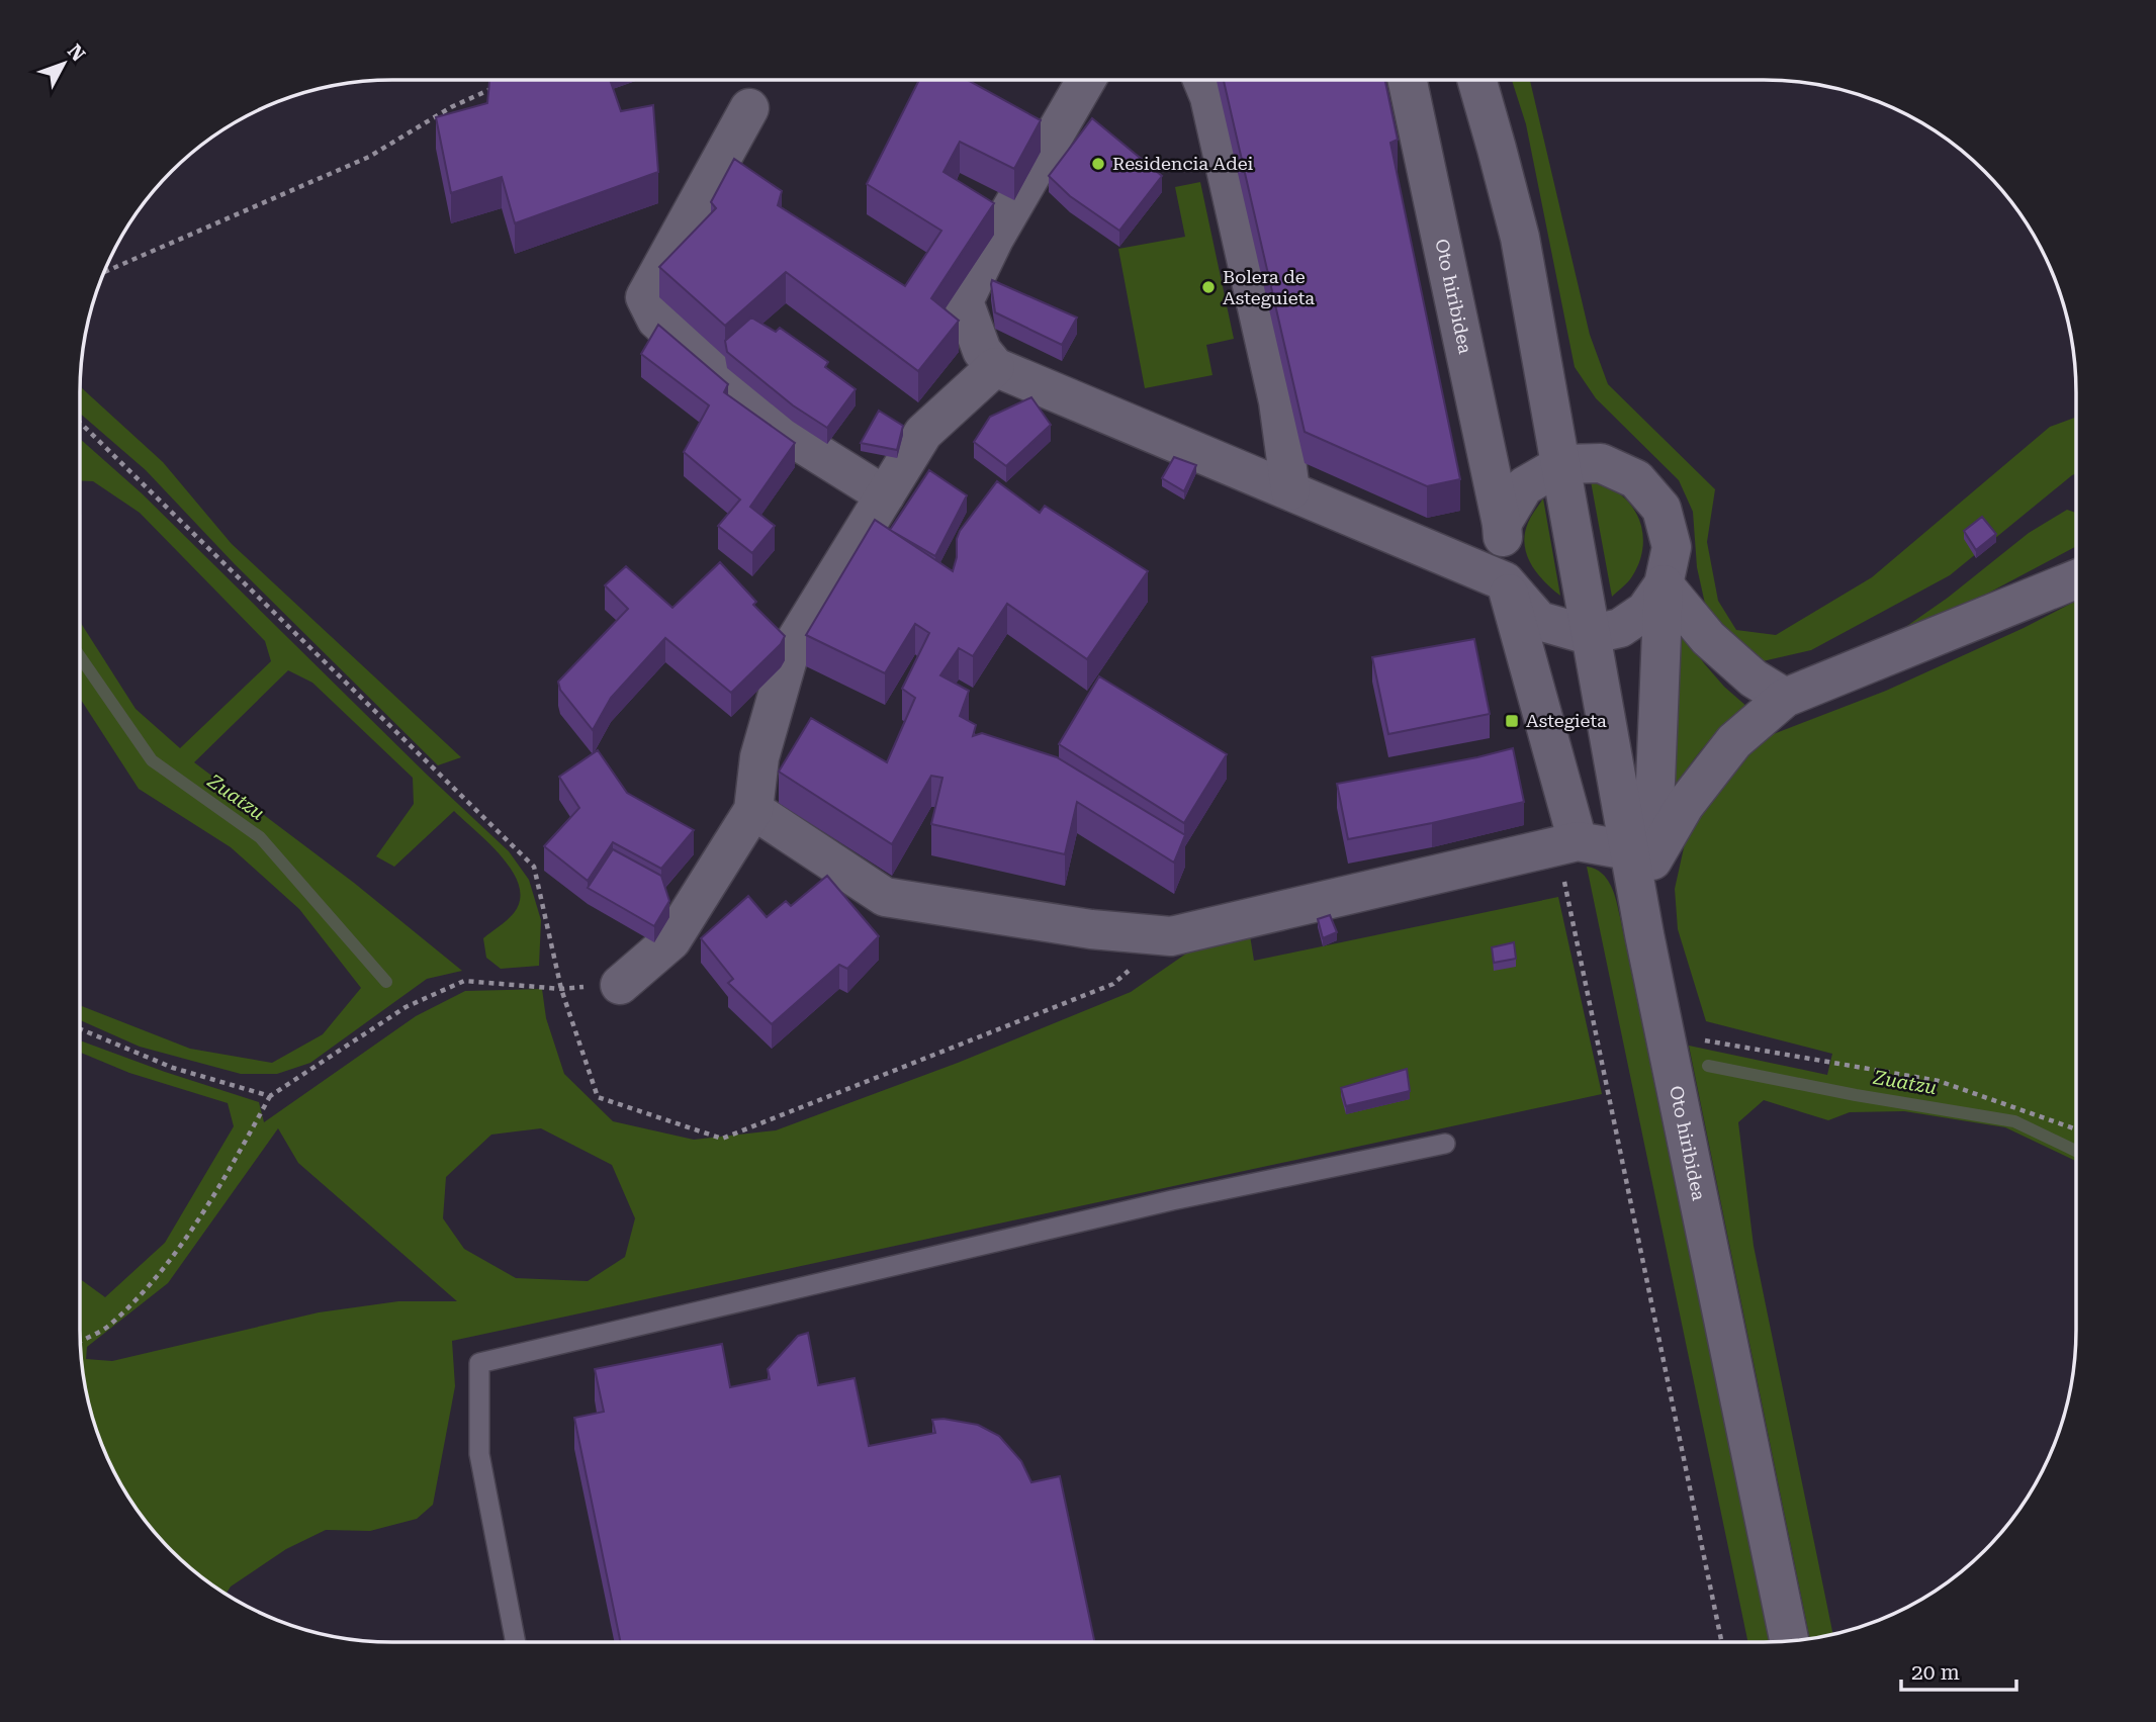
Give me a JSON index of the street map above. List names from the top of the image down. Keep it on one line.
{"streets":{"street":["Oto hiribidea"]},"water":["Zuatzu"],"places":{"other":["Residencia Adei","Bolera de Asteguieta"],"transit":["Astegieta"]},"scale_bar":"20 m","north":"top right"}
